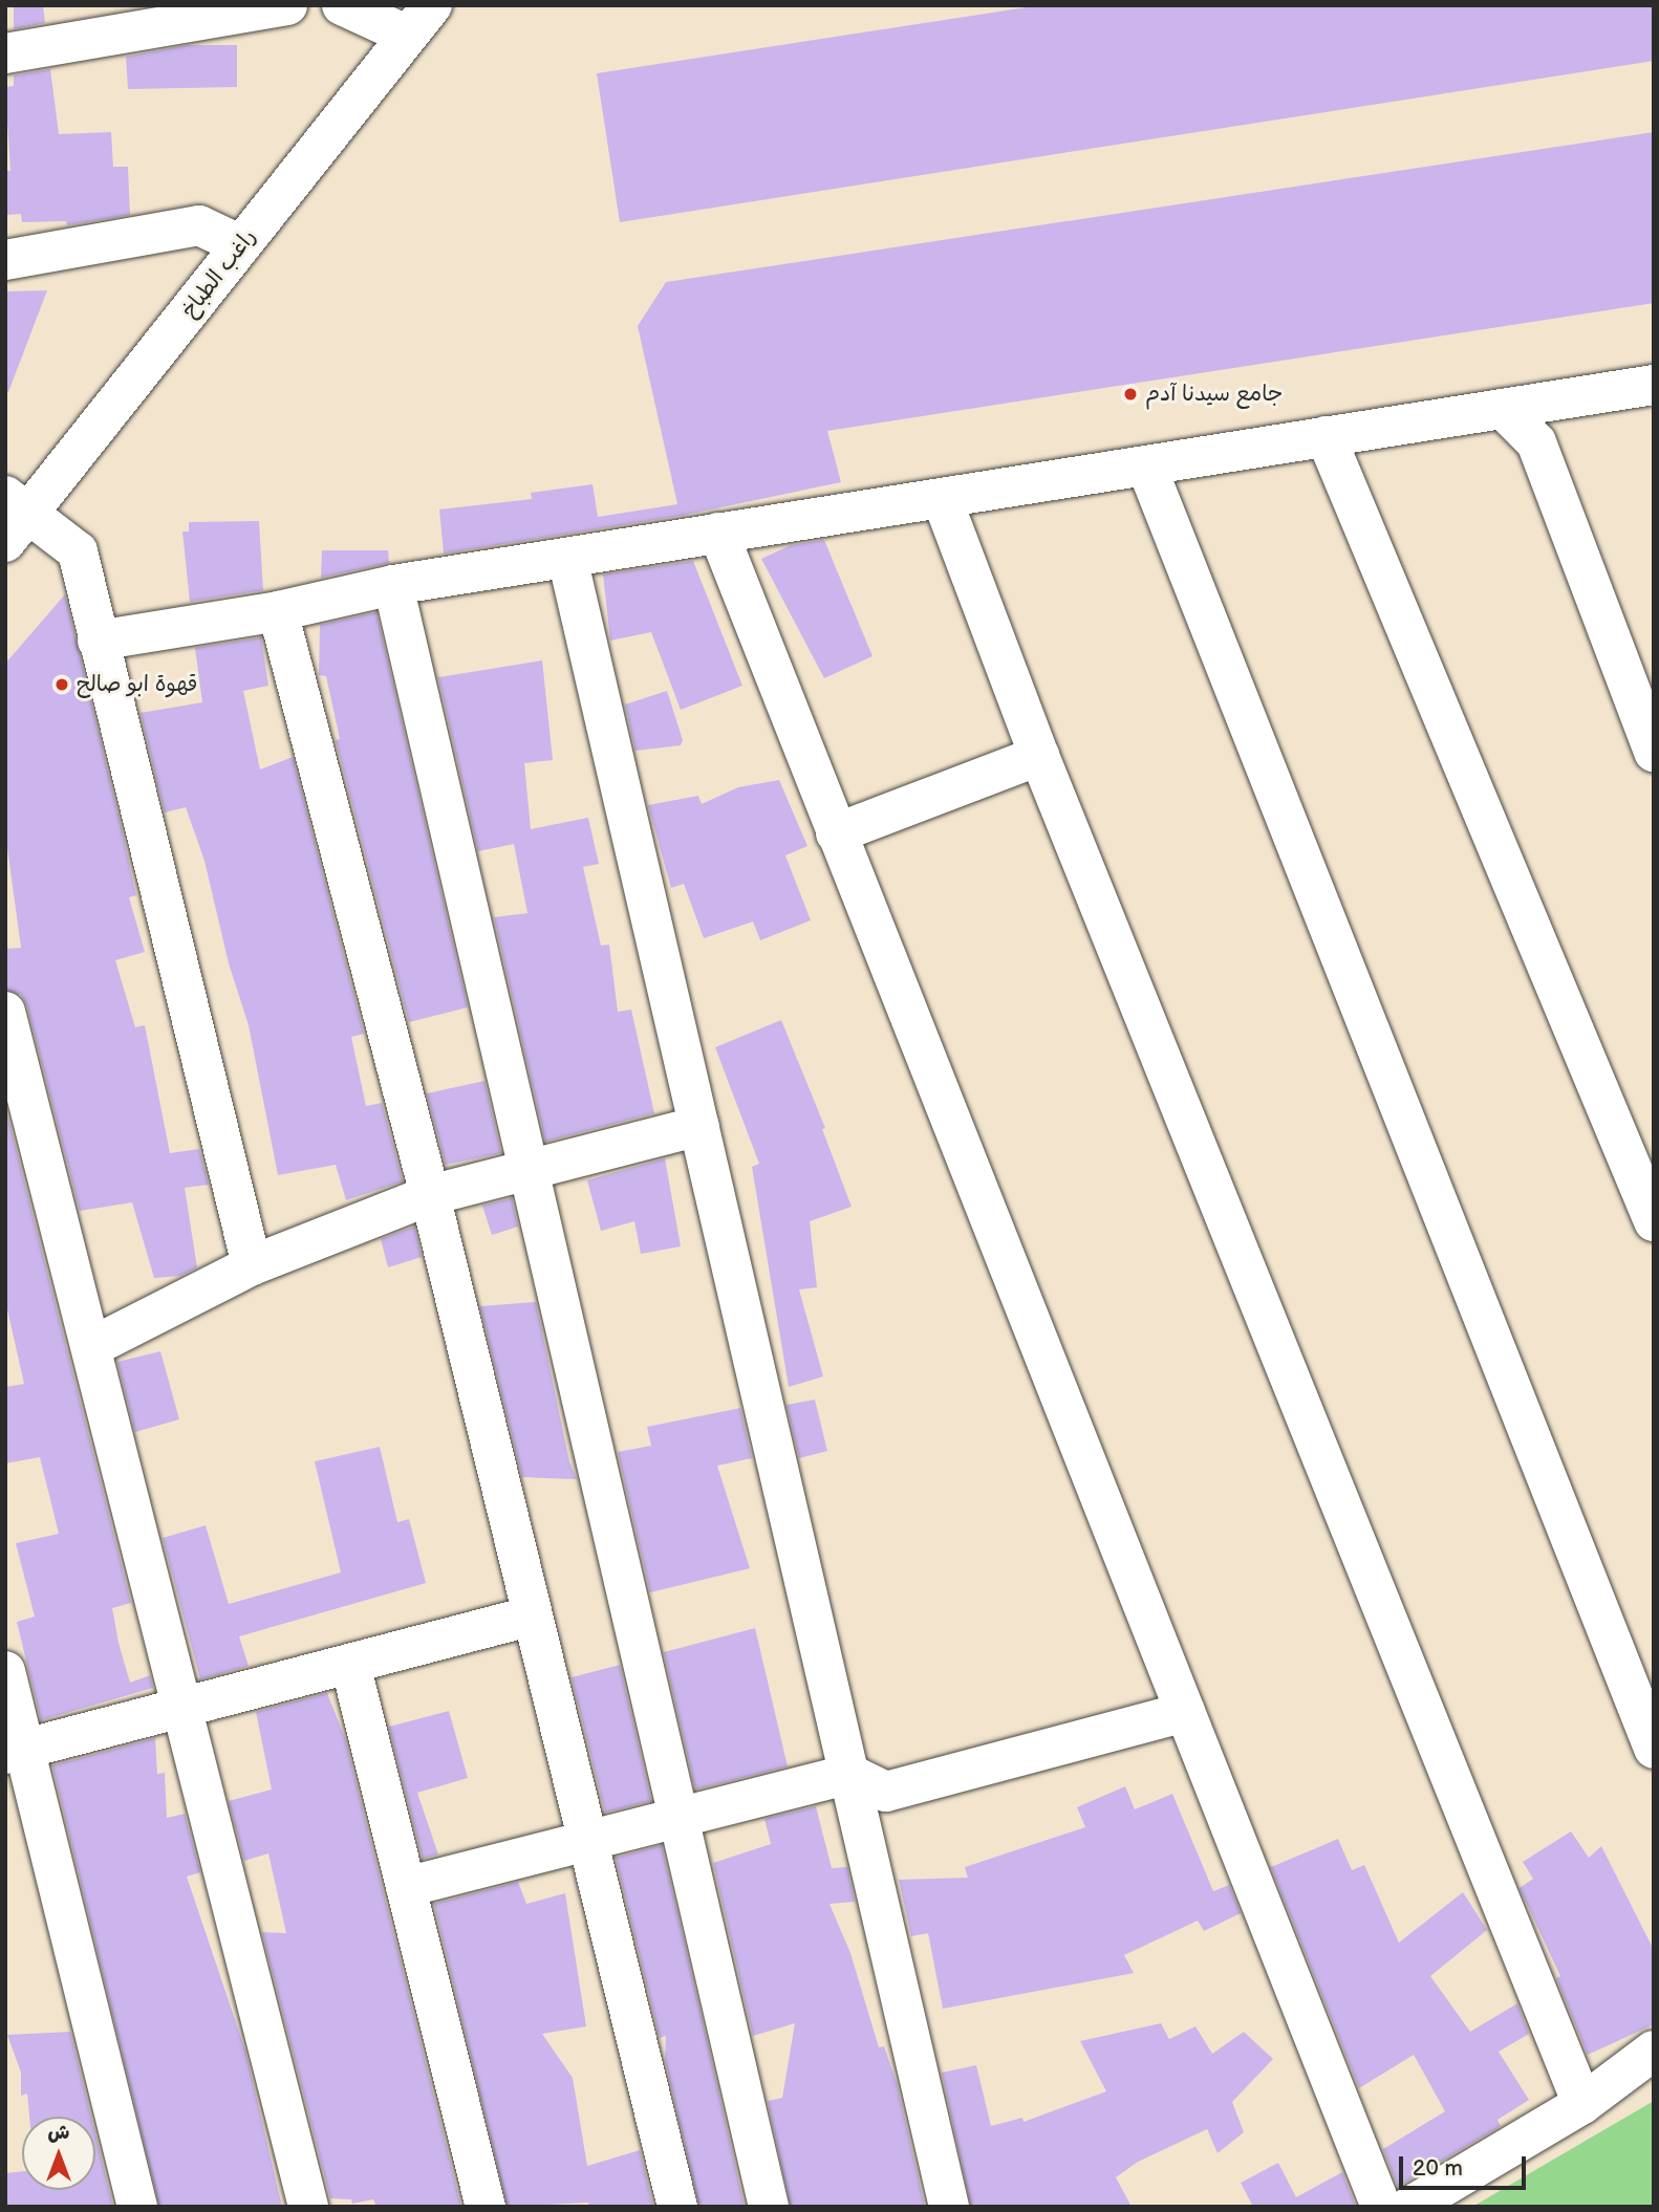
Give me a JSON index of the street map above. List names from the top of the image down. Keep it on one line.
{"streets":{"street":["راغب الطباخ"]},"places":["جامع سيدنا آدم","قهوة ابو صالح"],"scale_bar":"20 m","north":"top"}
